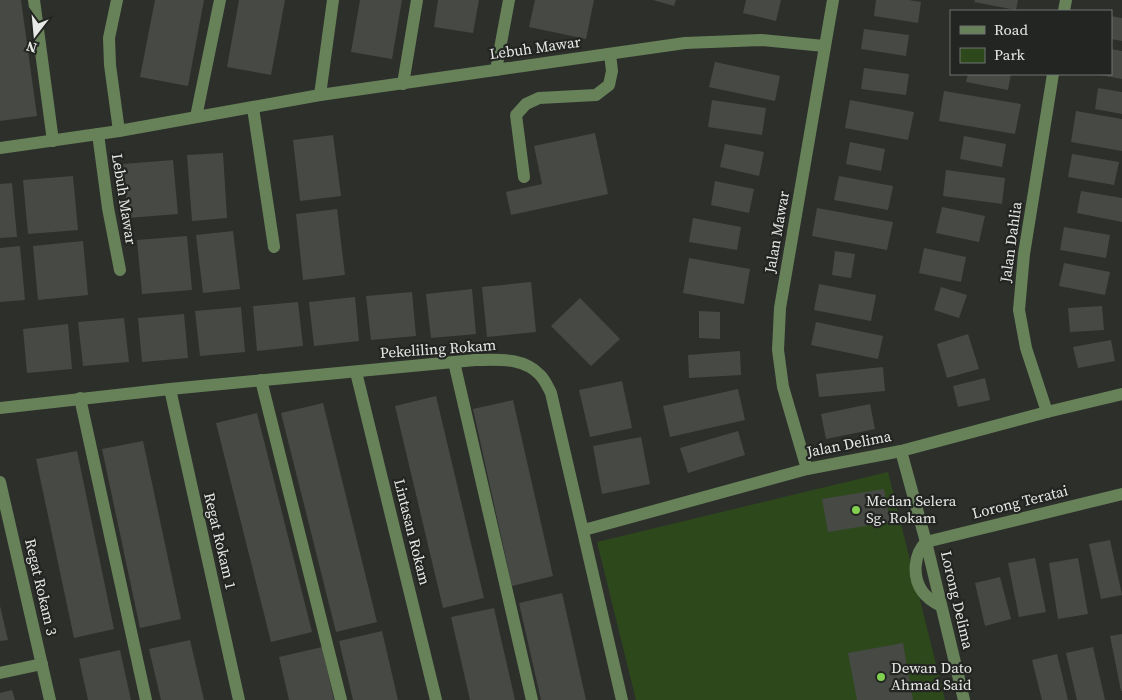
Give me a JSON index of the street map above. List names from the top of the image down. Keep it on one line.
{"streets":{"street":["Lebuh Mawar","Jalan Mawar","Jalan Dahlia","Pekeliling Rokam","Jalan Delima","Lorong Teratai","Lintasan Rokam","Regat Rokam 1","Regat Rokam 3","Lorong Delima"]},"crossings":[["Lebuh Mawar","Jalan Mawar"],["Jalan Mawar","Jalan Delima"],["Jalan Dahlia","Jalan Delima"],["Pekeliling Rokam","Jalan Delima"],["Pekeliling Rokam","Lintasan Rokam"],["Pekeliling Rokam","Regat Rokam 1"],["Jalan Delima","Lorong Delima"],["Lorong Teratai","Lorong Delima"]],"places":["Medan Selera Sg. Rokam","Dewan Dato Ahmad Said"],"legend":["Road","Park"],"north":"bottom"}
